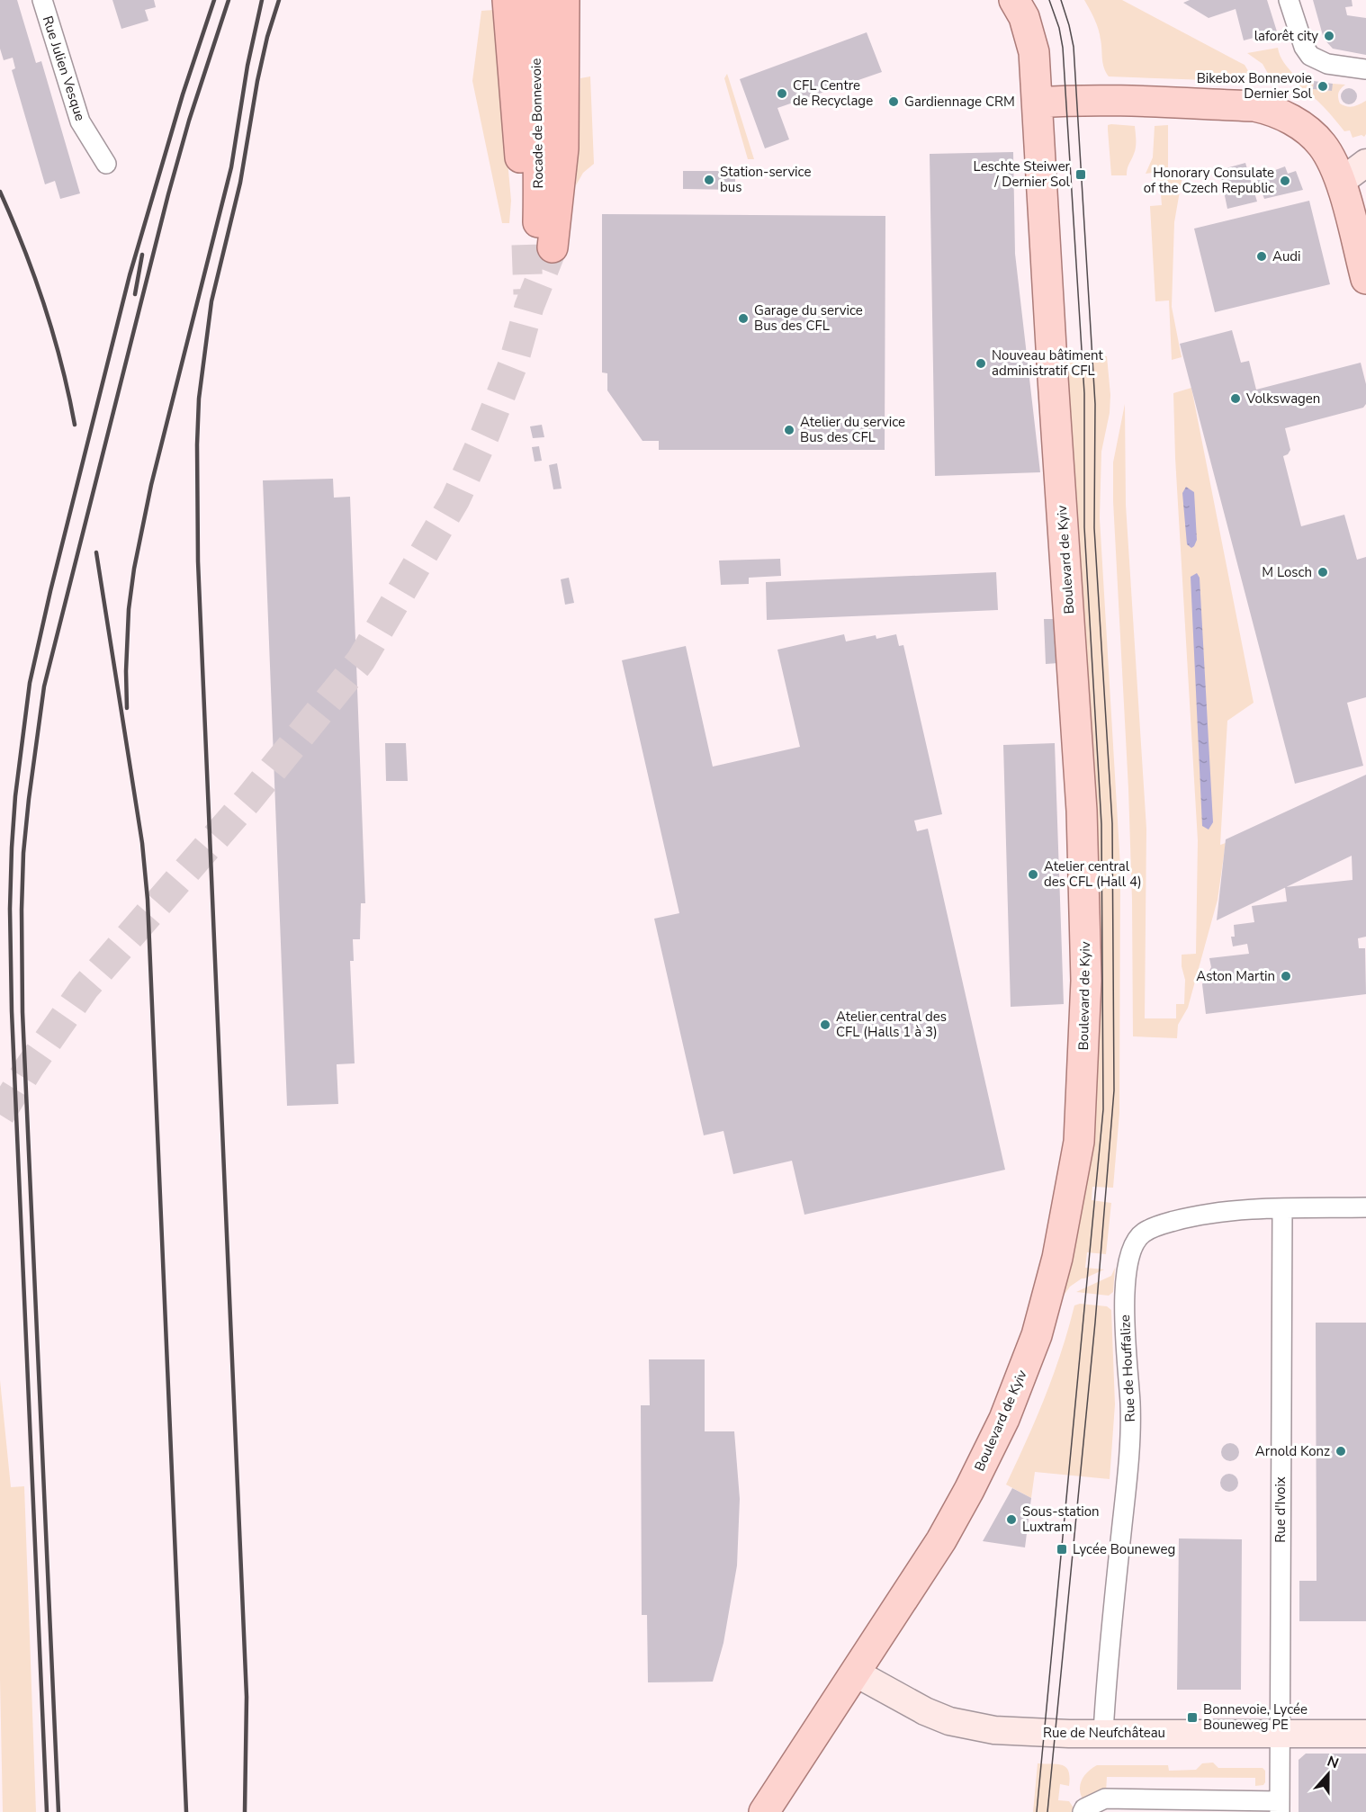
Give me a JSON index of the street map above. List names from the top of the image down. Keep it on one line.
{"streets":{"highway":["Rocade de Bonnevoie"],"main road":["Boulevard de Kyiv","Rue de Neufchâteau"],"street":["Rue Julien Vesque","Rue de Houffalize","Rue d'Ivoix"]},"crossings":[["Boulevard de Kyiv","Rue de Neufchâteau"],["Rue de Houffalize","Rue d'Ivoix"],["Rue de Houffalize","Rue de Neufchâteau"],["Rue d'Ivoix","Rue de Neufchâteau"]],"places":{"other":["laforêt city","Bikebox Bonnevoie Dernier Sol","CFL Centre de Recyclage","Gardiennage CRM","Station-service bus","Honorary Consulate of the Czech Republic","Audi","Garage du service Bus des CFL","Nouveau bâtiment administratif CFL","Volkswagen","Atelier du service Bus des CFL","M Losch","Atelier central des CFL (Hall 4)","Aston Martin","Atelier central des CFL (Halls 1 à 3)","Arnold Konz","Sous-station Luxtram"],"transit":["Leschte Steiwer / Dernier Sol","Lycée Bouneweg","Bonnevoie, Lycée Bouneweg PE"]},"north":"top"}
